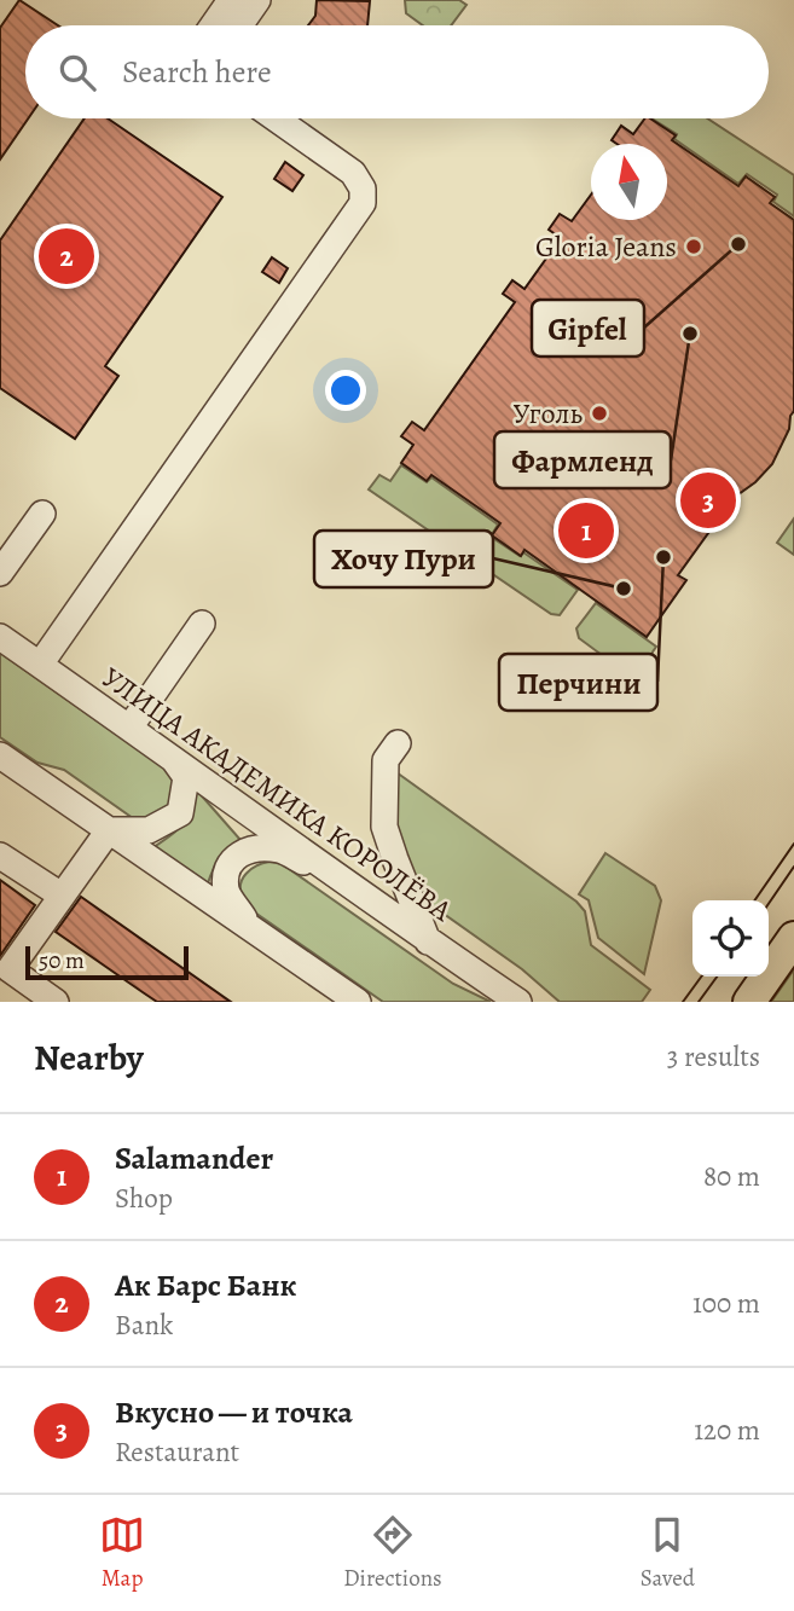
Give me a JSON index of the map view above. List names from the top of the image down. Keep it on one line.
{"streets":{"street":["УЛИЦА АКАДЕМИКА КОРОЛЁВА"]},"places":["Gipfel","Gloria Jeans","Фармленд","Уголь","Перчини","Хочу Пури"],"scale_bar":"50 m","north":"top","page":{"search":"Search here","pins":["2","3","1"],"scale":"50 m","heading":["Nearby","3 results"],"list":[{"mark":"1","name":"Salamander","note":"Shop","value":"80 m"},{"mark":"2","name":"Ак Барс Банк","note":"Bank","value":"100 m"},{"mark":"3","name":"Вкусно — и точка","note":"Restaurant","value":"120 m"}],"nav":["Map","Directions","Saved"]}}
